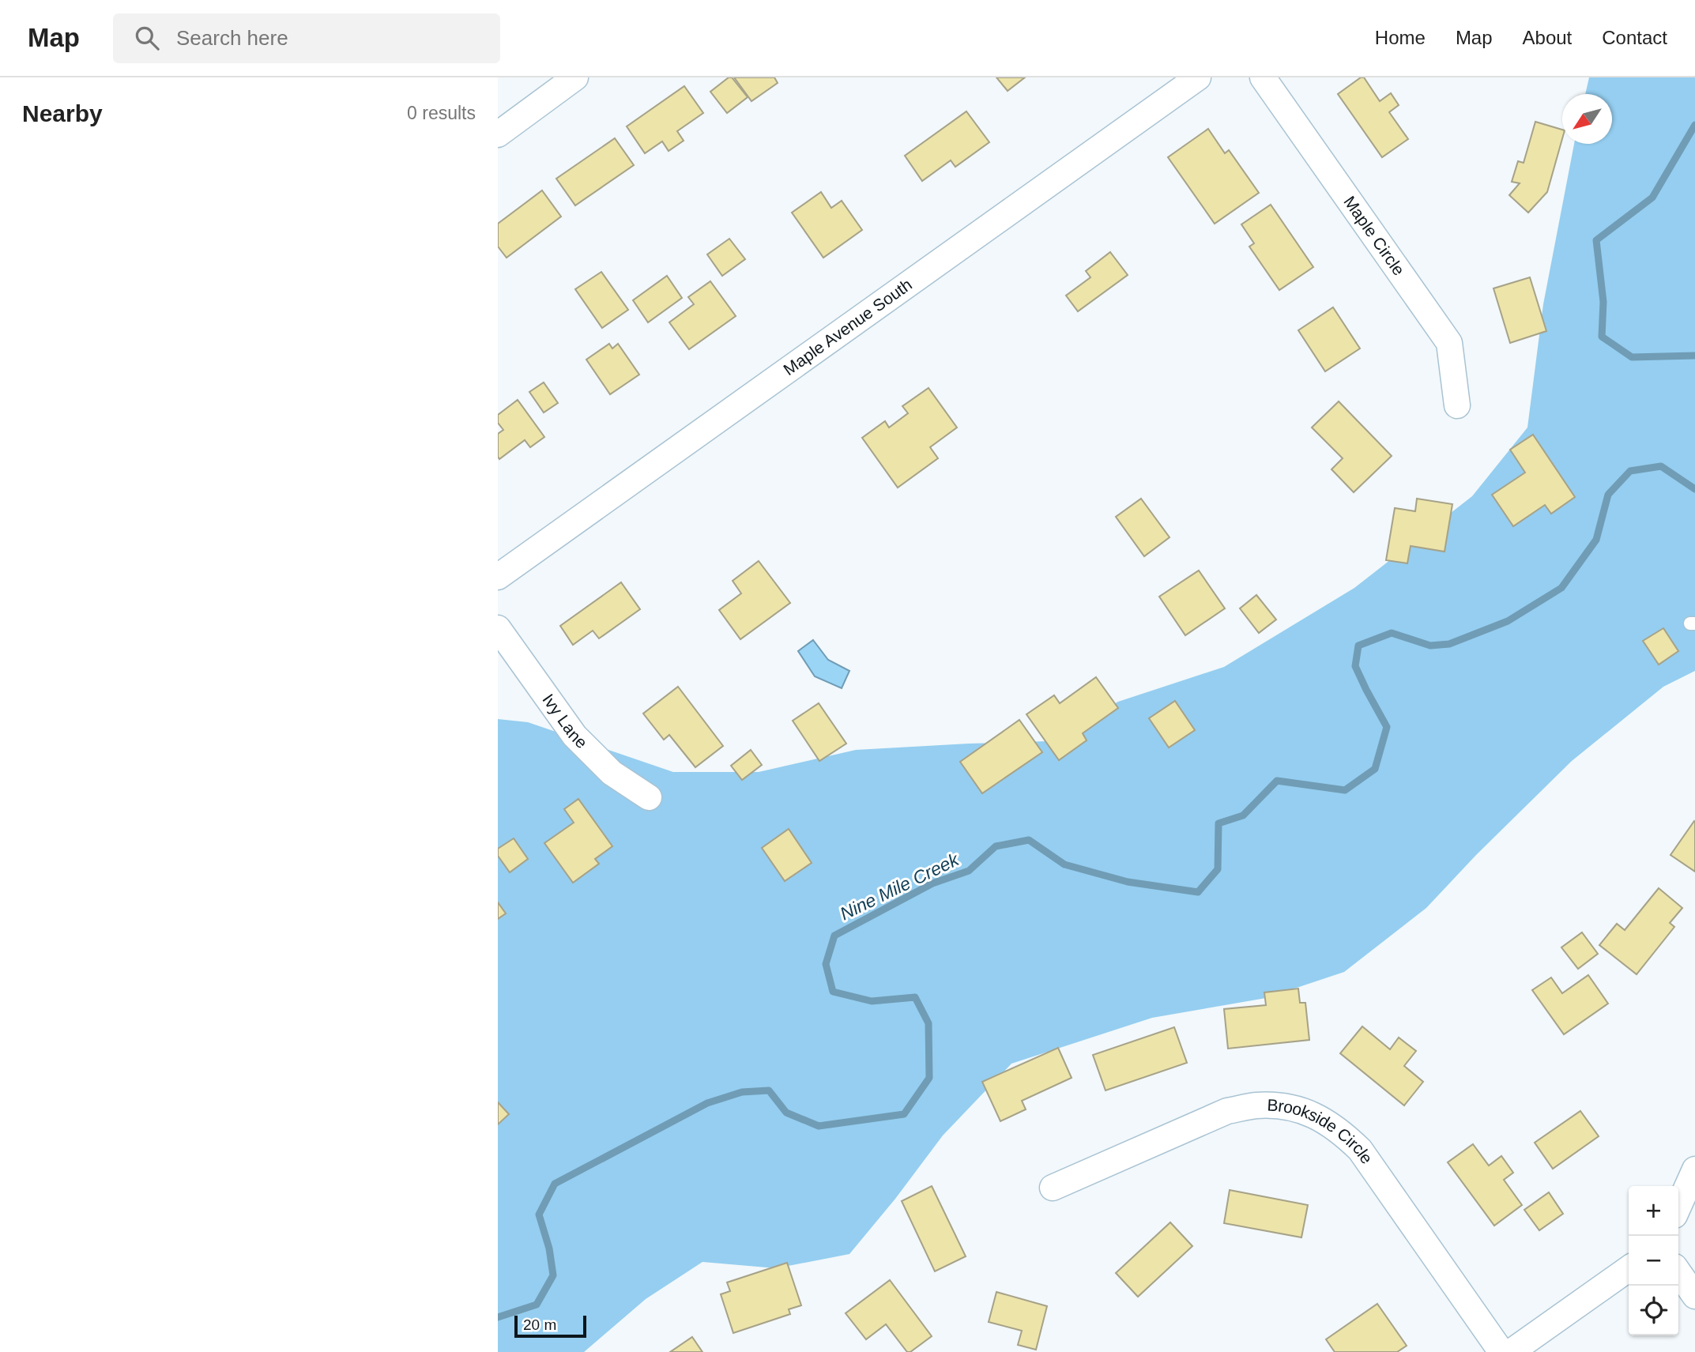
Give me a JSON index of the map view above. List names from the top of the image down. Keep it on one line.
{"streets":{"street":["Maple Circle","Maple Avenue South","Ivy Lane","Brookside Circle"]},"water":["Nine Mile Creek"],"scale_bar":"20 m","north":"bottom left","page":{"header":"Map","search":"Search here","nav":["Home","Map","About","Contact"],"heading":["Nearby","0 results"],"map_buttons":["+","−"],"scale":"20 m"}}
